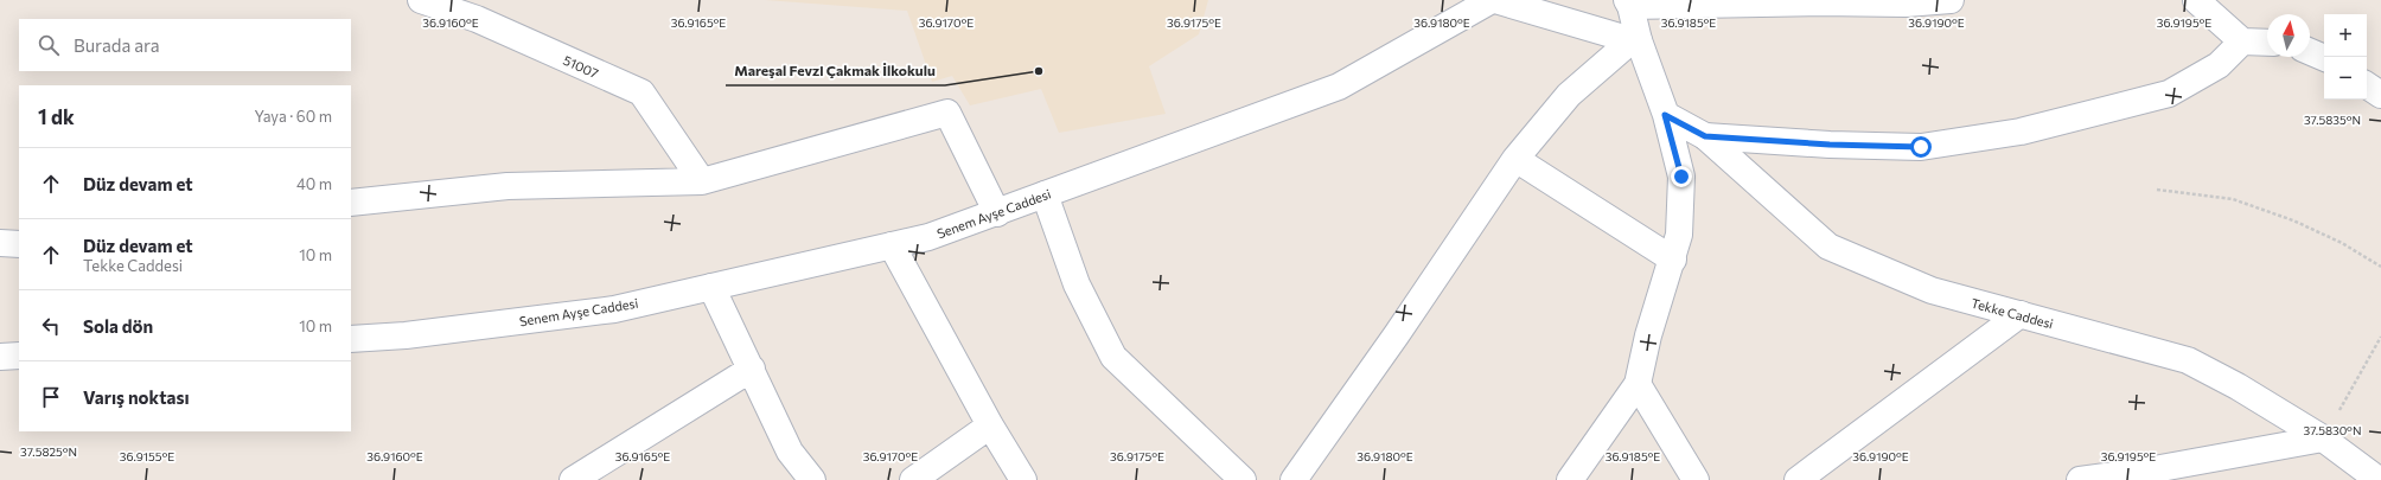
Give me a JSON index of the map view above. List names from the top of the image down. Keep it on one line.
{"streets":{"street":["51007","Senem Ayşe Caddesi","Tekke Caddesi"]},"places":["Mareşal Fevzi Çakmak İlkokulu"],"north":"top","page":{"map_buttons":["+","−"],"search":"Burada ara","heading":["1 dk","Yaya · 60 m"],"list":[["Düz devam et","40 m"],["Düz devam et","Tekke Caddesi","10 m"],["Sola dön","10 m"],"Varış noktası"]},"coordinates":["36.9160°E","36.9165°E","36.9170°E","36.9175°E","36.9180°E","36.9185°E","36.9190°E","36.9195°E","37.5835°N","37.5830°N","37.5825°N","36.9155°E"]}
